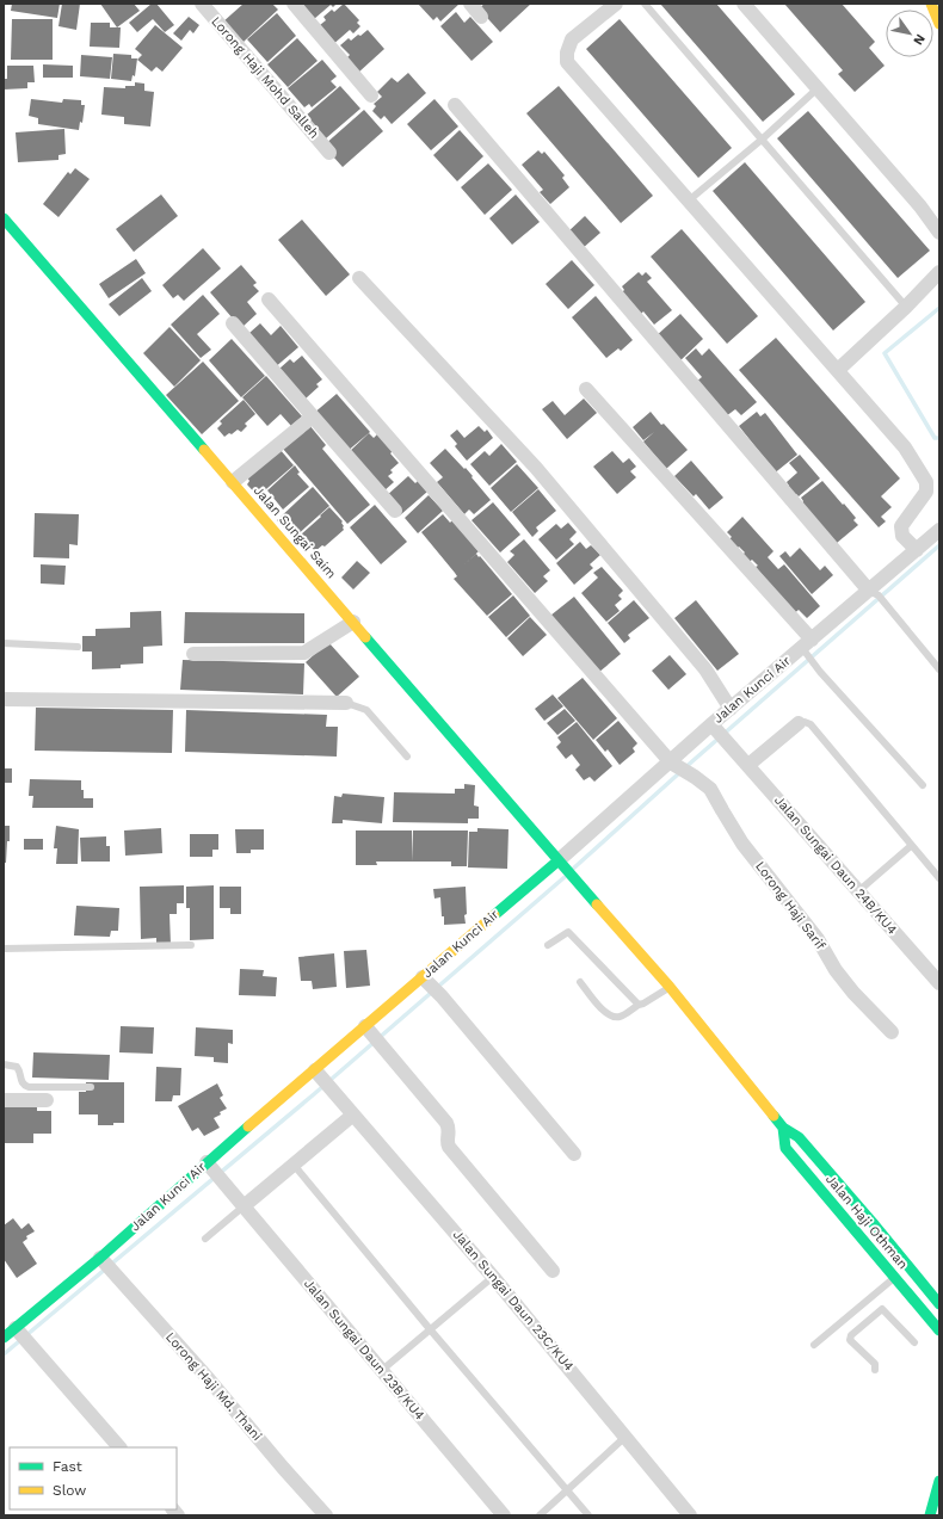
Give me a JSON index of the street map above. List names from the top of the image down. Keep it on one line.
{"streets":{"main road":["Jalan Sungai Saim","Jalan Kunci Air","Jalan Haji Othman"],"street":["Lorong Haji Mohd Salleh","Jalan Sungai Daun 24B/KU4","Lorong Haji Sarif","Jalan Sungai Daun 23C/KU4","Jalan Sungai Daun 23B/KU4","Lorong Haji Md. Thani"]},"crossings":[["Jalan Sungai Saim","Jalan Kunci Air"],["Jalan Sungai Saim","Jalan Haji Othman"],["Jalan Kunci Air","Jalan Sungai Daun 24B/KU4"],["Jalan Kunci Air","Lorong Haji Sarif"],["Jalan Kunci Air","Jalan Sungai Daun 23C/KU4"],["Jalan Kunci Air","Jalan Sungai Daun 23B/KU4"],["Jalan Kunci Air","Lorong Haji Md. Thani"]],"legend":["Fast","Slow"],"north":"bottom right"}
